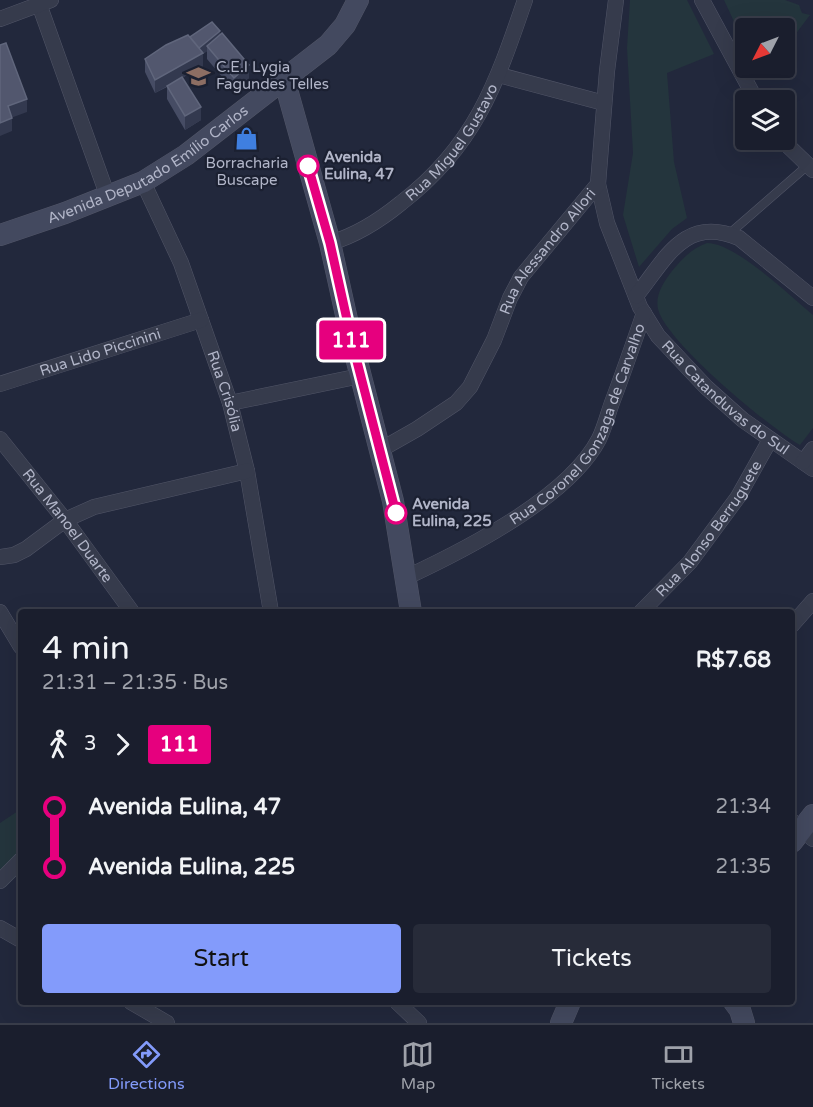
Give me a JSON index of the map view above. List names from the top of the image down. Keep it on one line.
{"streets":{"street":["Rua Miguel Gustavo","Avenida Deputado Emílio Carlos","Rua Alessandro Allori","Rua Lido Piccinini","Rua Crisólia","Rua Catanduvas do Sul","Rua Coronel Gonzaga de Carvalho","Rua Manoel Duarte","Rua Alonso Berruguete"]},"crossings":[["Avenida Deputado Emílio Carlos","Rua Crisólia"],["Rua Alessandro Allori","Rua Catanduvas do Sul"],["Rua Lido Piccinini","Rua Crisólia"],["Rua Catanduvas do Sul","Rua Coronel Gonzaga de Carvalho"],["Rua Catanduvas do Sul","Rua Alonso Berruguete"]],"places":{"school or university":["C.E.I Lygia Fagundes Telles"],"shop":["Borracharia Buscape"],"other":["Avenida Eulina, 47","Avenida Eulina, 225"]},"lines":["bus line 111"],"north":"bottom left","page":{"on_map":"111","heading":["4 min","21:31 – 21:35 · Bus","R$7.68"],"legs":["3","111"],"list":[{"name":"Avenida Eulina, 47","value":"21:34"},{"name":"Avenida Eulina, 225","value":"21:35"}],"buttons":["Start","Tickets"],"tabs":["Directions","Map","Tickets"]}}
